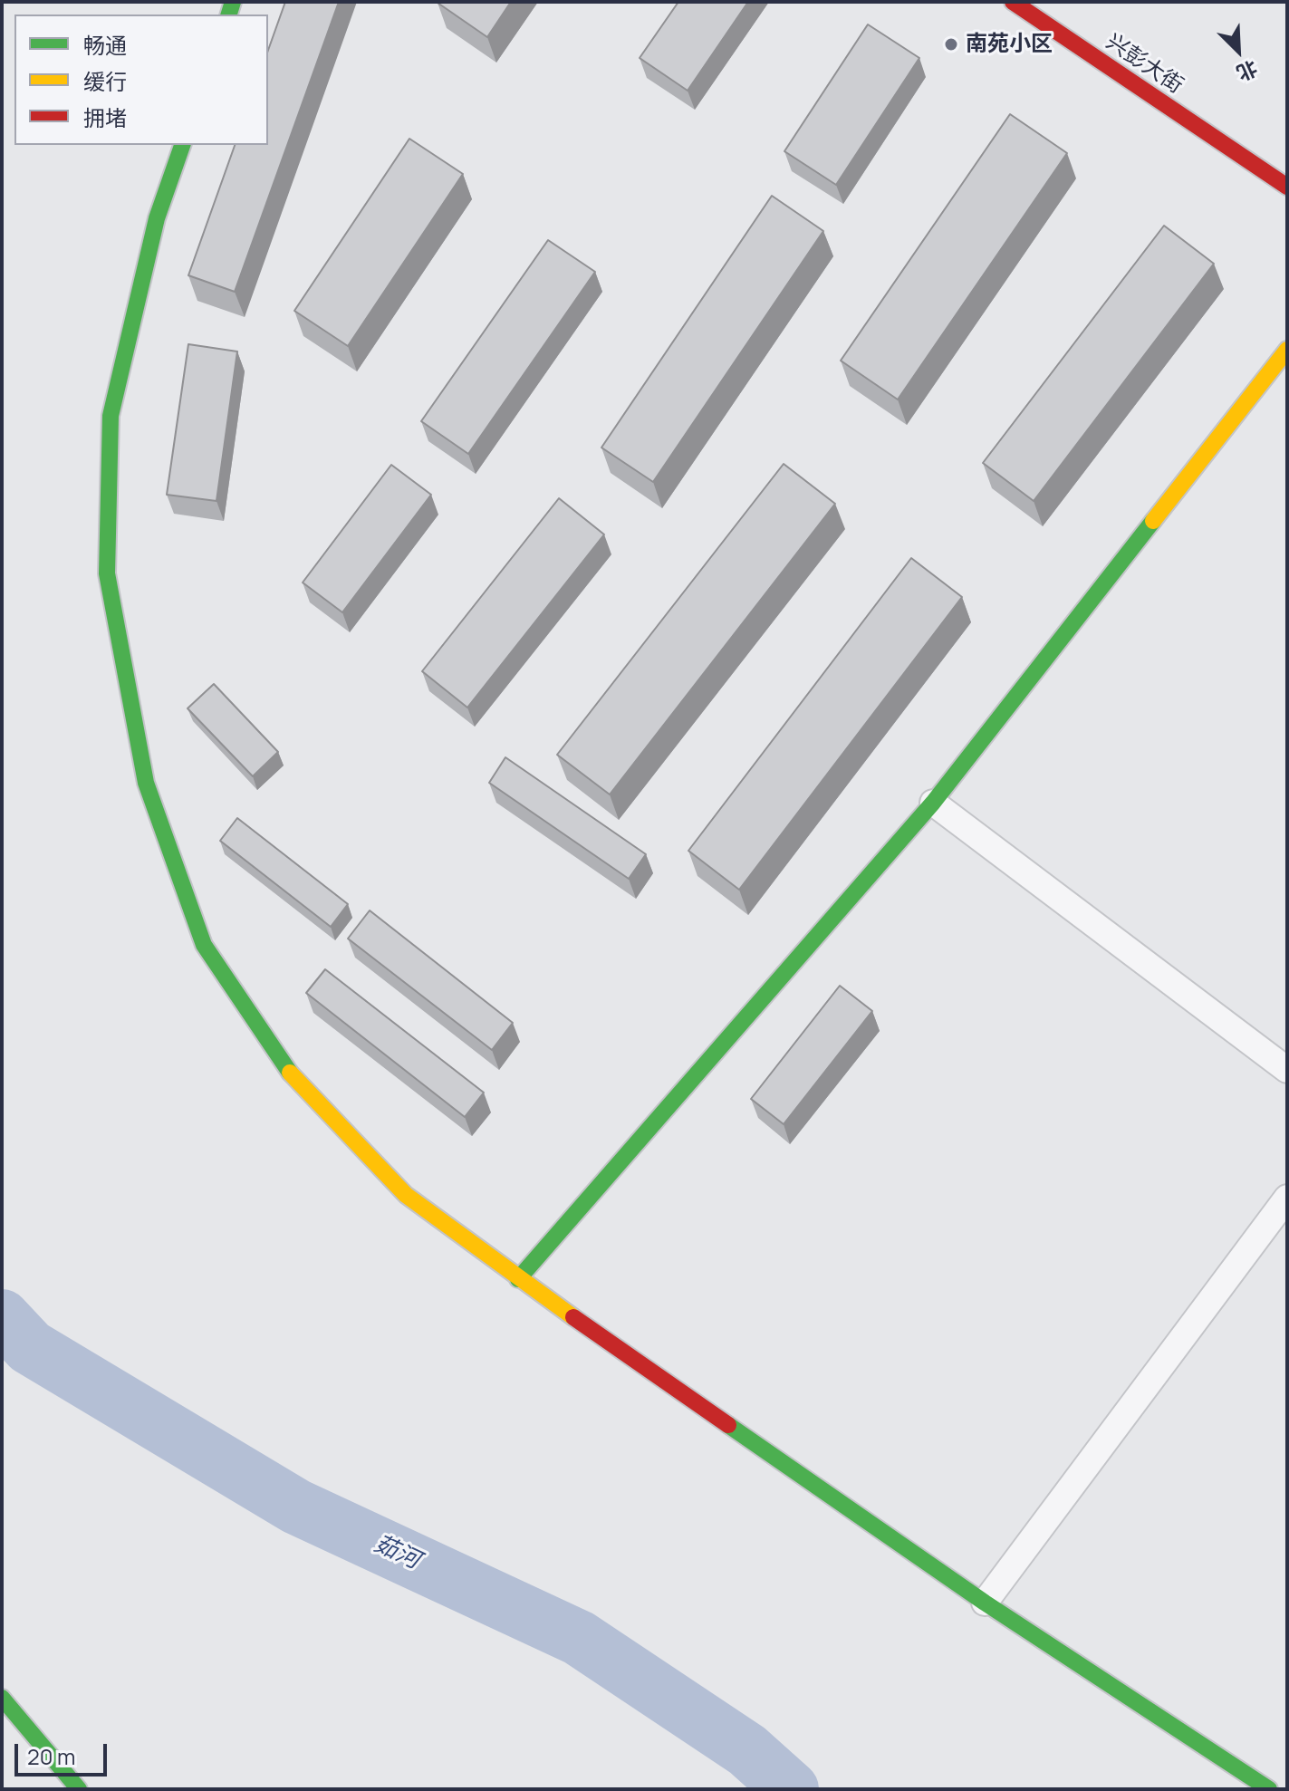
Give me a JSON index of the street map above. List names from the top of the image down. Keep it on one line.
{"streets":{"main road":["兴彭大街"]},"water":["茹河"],"places":["南苑小区"],"legend":["畅通","缓行","拥堵"],"scale_bar":"20 m","north":"bottom right"}
